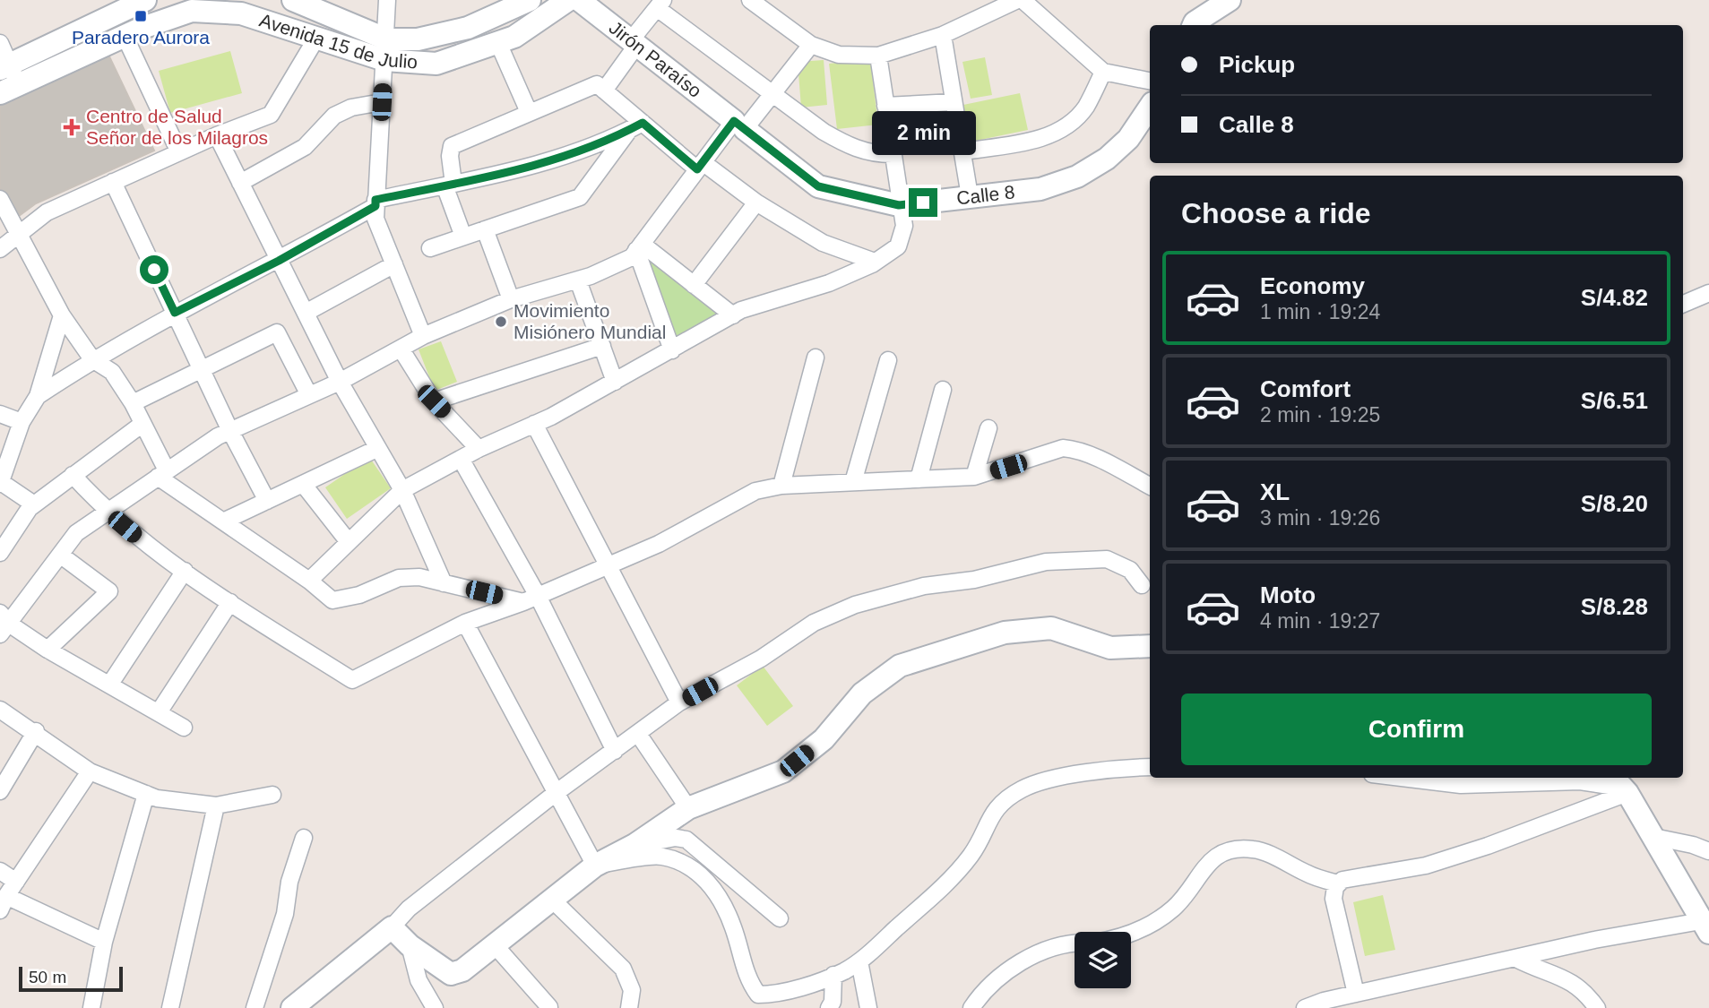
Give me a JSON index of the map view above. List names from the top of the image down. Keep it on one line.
{"streets":{"street":["Avenida 15 de Julio","Jirón Paraíso","Calle 8"]},"crossings":[["Jirón Paraíso","Calle 8"]],"places":{"transit":["Paradero Aurora"],"health":["Centro de Salud Señor de los Milagros"],"other":["Movimiento Misiónero Mundial"]},"scale_bar":"50 m","page":{"banner":["Pickup","Calle 8"],"bubble":"2 min","heading":"Choose a ride","list":[{"name":"Economy","note":"1 min · 19:24","value":"S/4.82"},{"name":"Comfort","note":"2 min · 19:25","value":"S/6.51"},{"name":"XL","note":"3 min · 19:26","value":"S/8.20"},{"name":"Moto","note":"4 min · 19:27","value":"S/8.28"}],"buttons":"Confirm","scale":"50 m"}}
